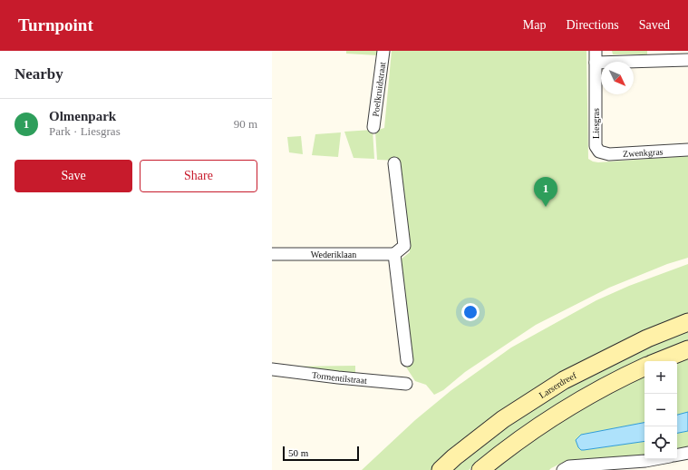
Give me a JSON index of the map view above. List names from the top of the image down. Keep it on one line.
{"streets":{"main road":["Larserdreef"],"street":["Poelkruidstraat","Liesgras","Zwenkgras","Wederiklaan","Tormentilstraat"]},"crossings":[["Liesgras","Zwenkgras"]],"scale_bar":"50 m","north":"bottom right","page":{"header":"Turnpoint","nav":["Map","Directions","Saved"],"heading":"Nearby","list":[{"mark":"1","name":"Olmenpark","note":"Park · Liesgras","value":"90 m"}],"buttons":["Save","Share"],"pins":"1","map_buttons":["+","−"],"scale":"50 m"}}
